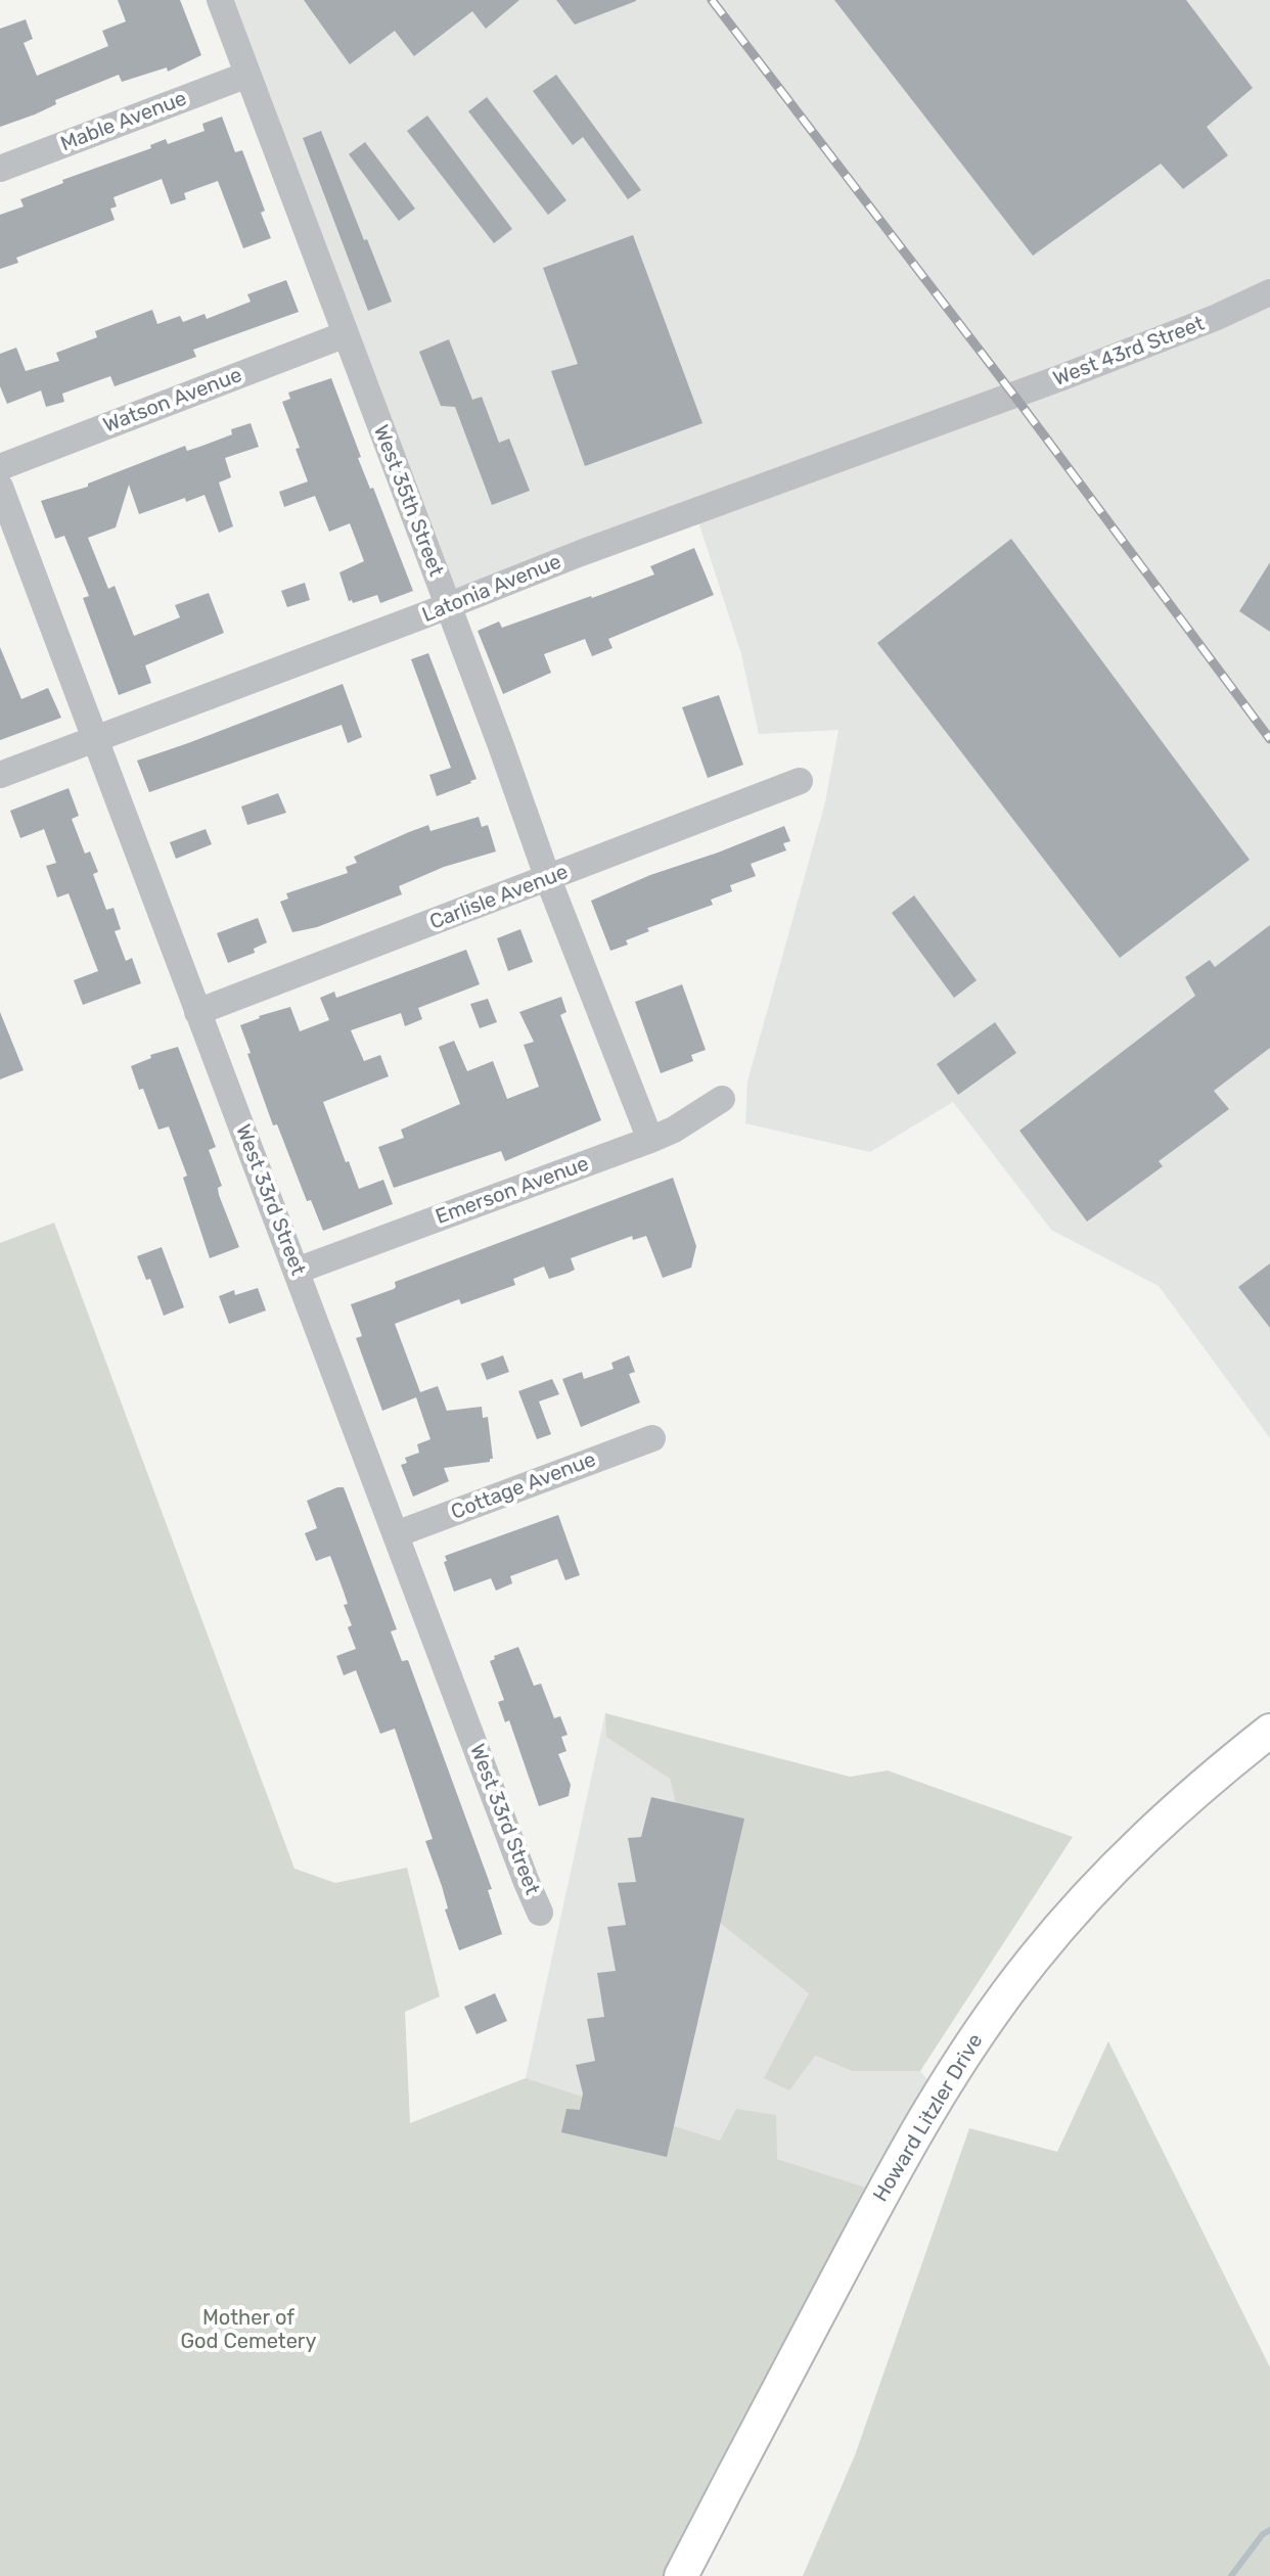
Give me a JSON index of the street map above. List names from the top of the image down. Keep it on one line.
{"streets":{"main road":["Howard Litzler Drive"],"street":["Mable Avenue","West 43rd Street","Watson Avenue","West 35th Street","Latonia Avenue","Carlisle Avenue","Emerson Avenue","West 33rd Street","Cottage Avenue"]},"crossings":[["Mable Avenue","West 35th Street"],["West 43rd Street","Latonia Avenue"],["Watson Avenue","West 35th Street"],["West 35th Street","Latonia Avenue"],["West 35th Street","Carlisle Avenue"],["West 35th Street","Emerson Avenue"],["Latonia Avenue","West 33rd Street"],["Carlisle Avenue","West 33rd Street"],["Emerson Avenue","West 33rd Street"],["West 33rd Street","Cottage Avenue"]],"parks":["Mother of God Cemetery"]}
